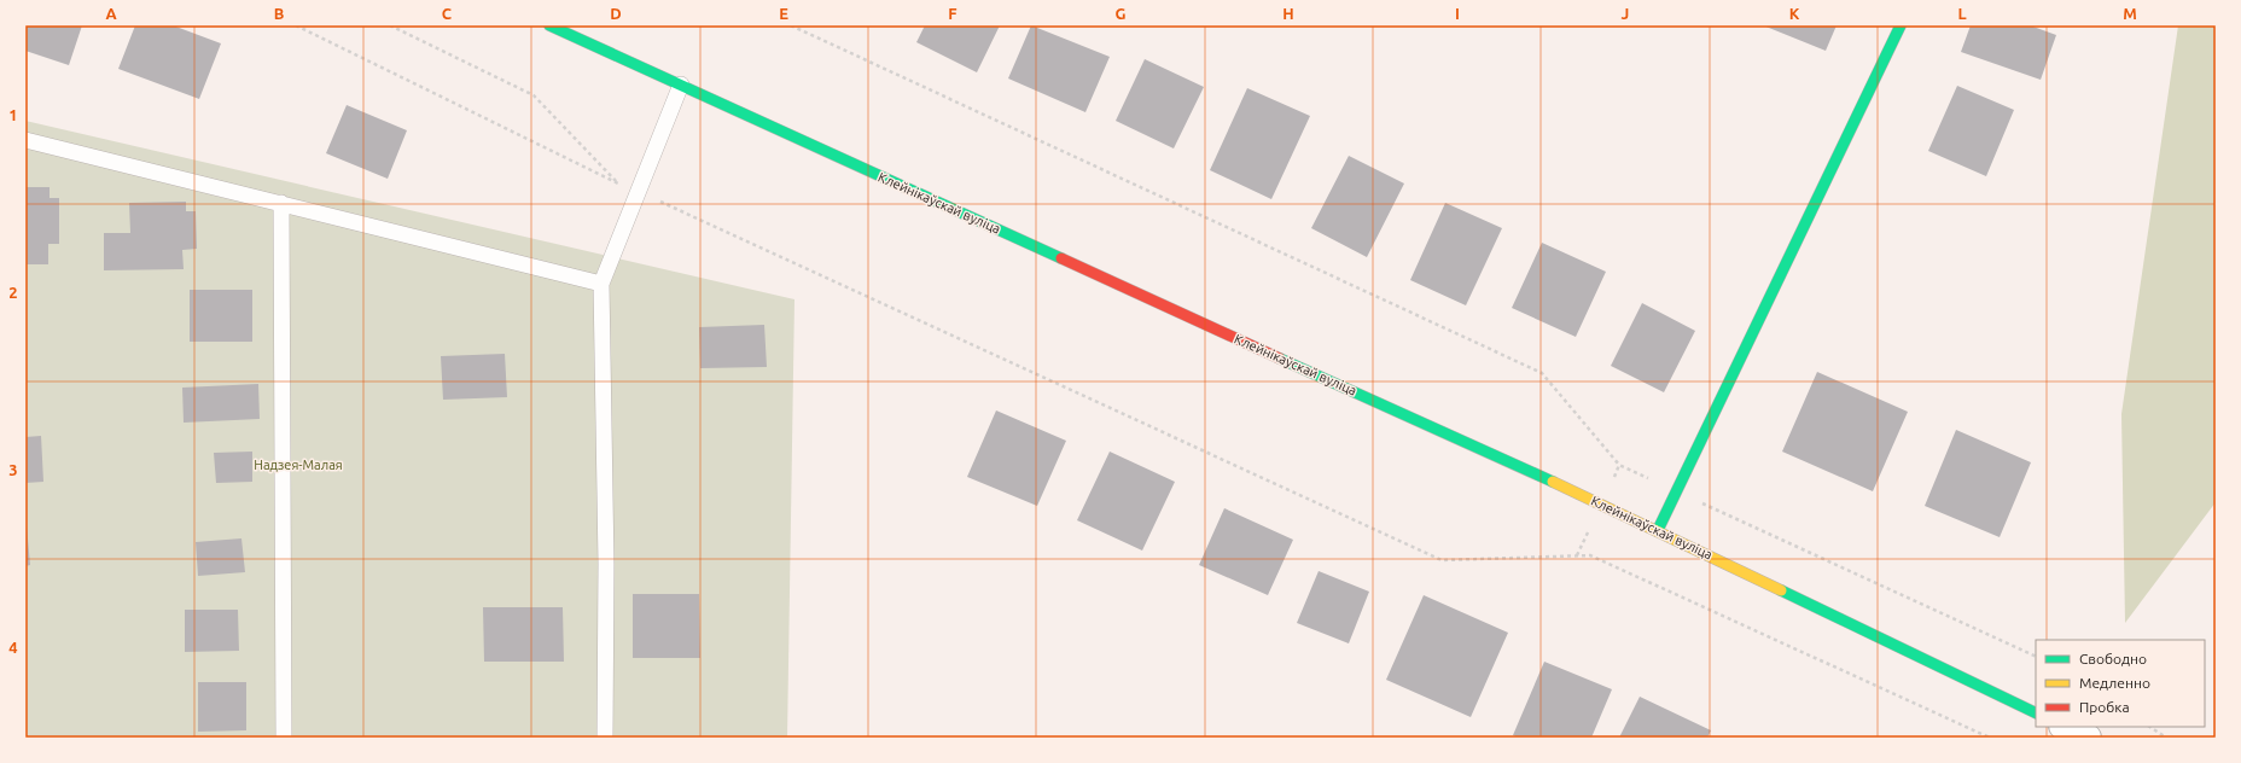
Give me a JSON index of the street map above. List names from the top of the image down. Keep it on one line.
{"streets":{"street":["Клейнікаўскай вуліца"]},"parks":["Надзея-Малая"],"legend":["Свободно","Медленно","Пробка"],"grid":{"columns":["A","B","C","D","E","F","G","H","I","J","K","L","M"],"rows":["1","2","3","4"]}}
